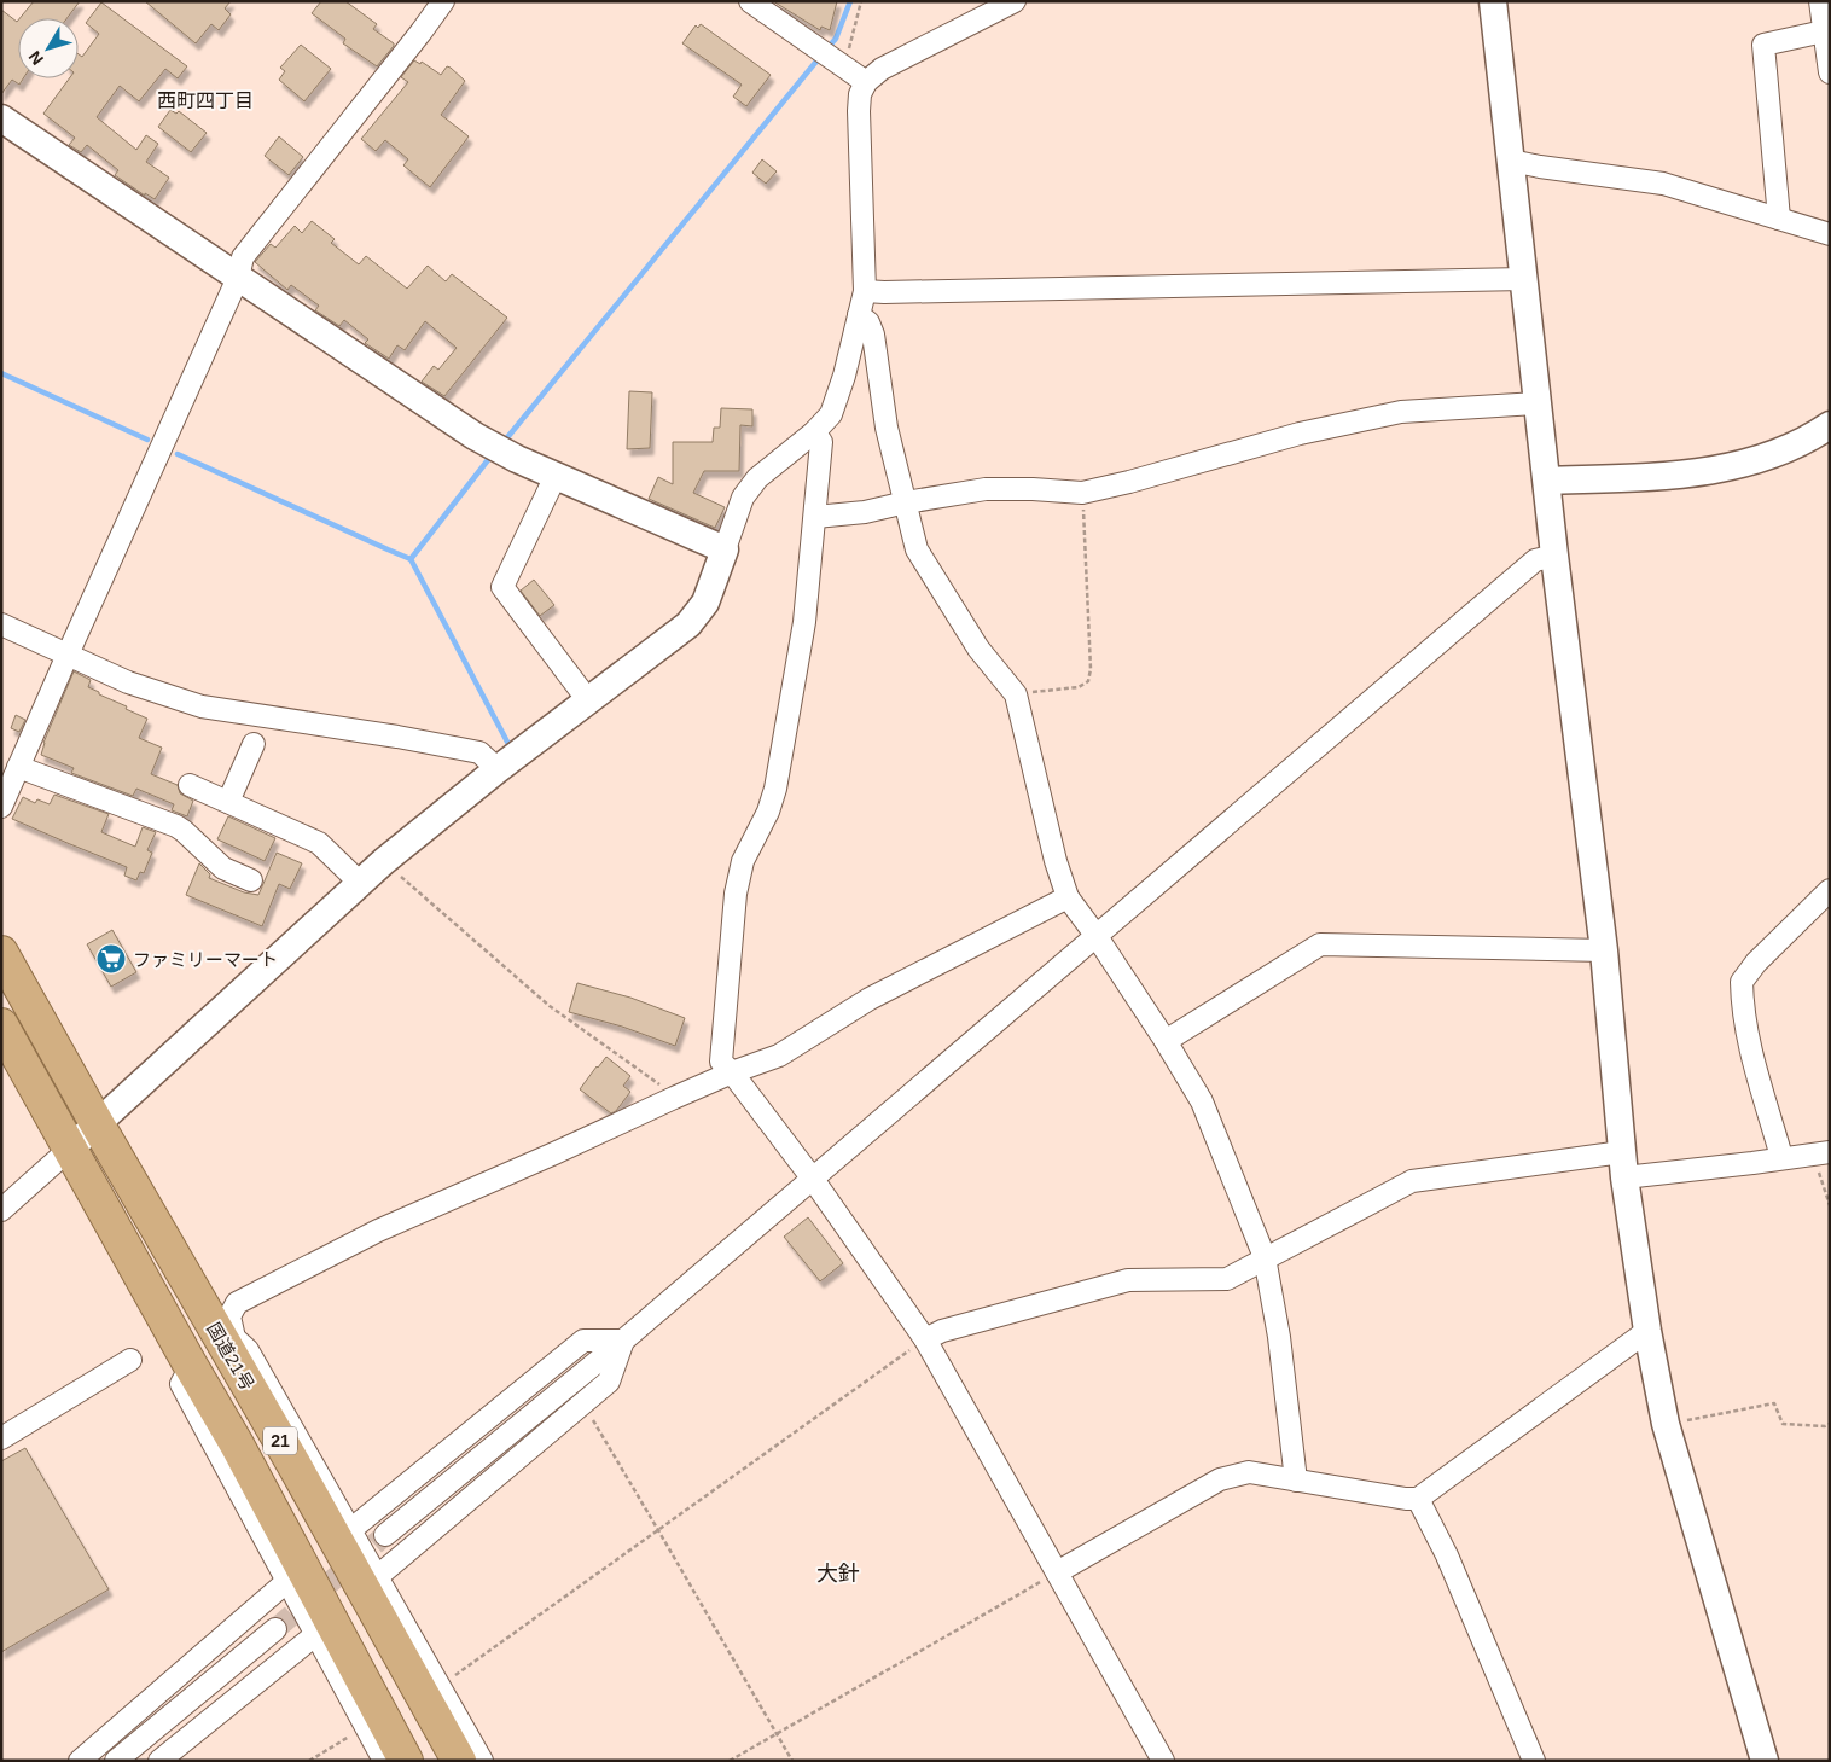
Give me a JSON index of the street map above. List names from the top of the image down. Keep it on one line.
{"streets":{"highway":["国道21号","21"]},"districts":["西町四丁目","大針"],"places":{"supermarket":["ファミリーマート"]},"north":"bottom left"}
